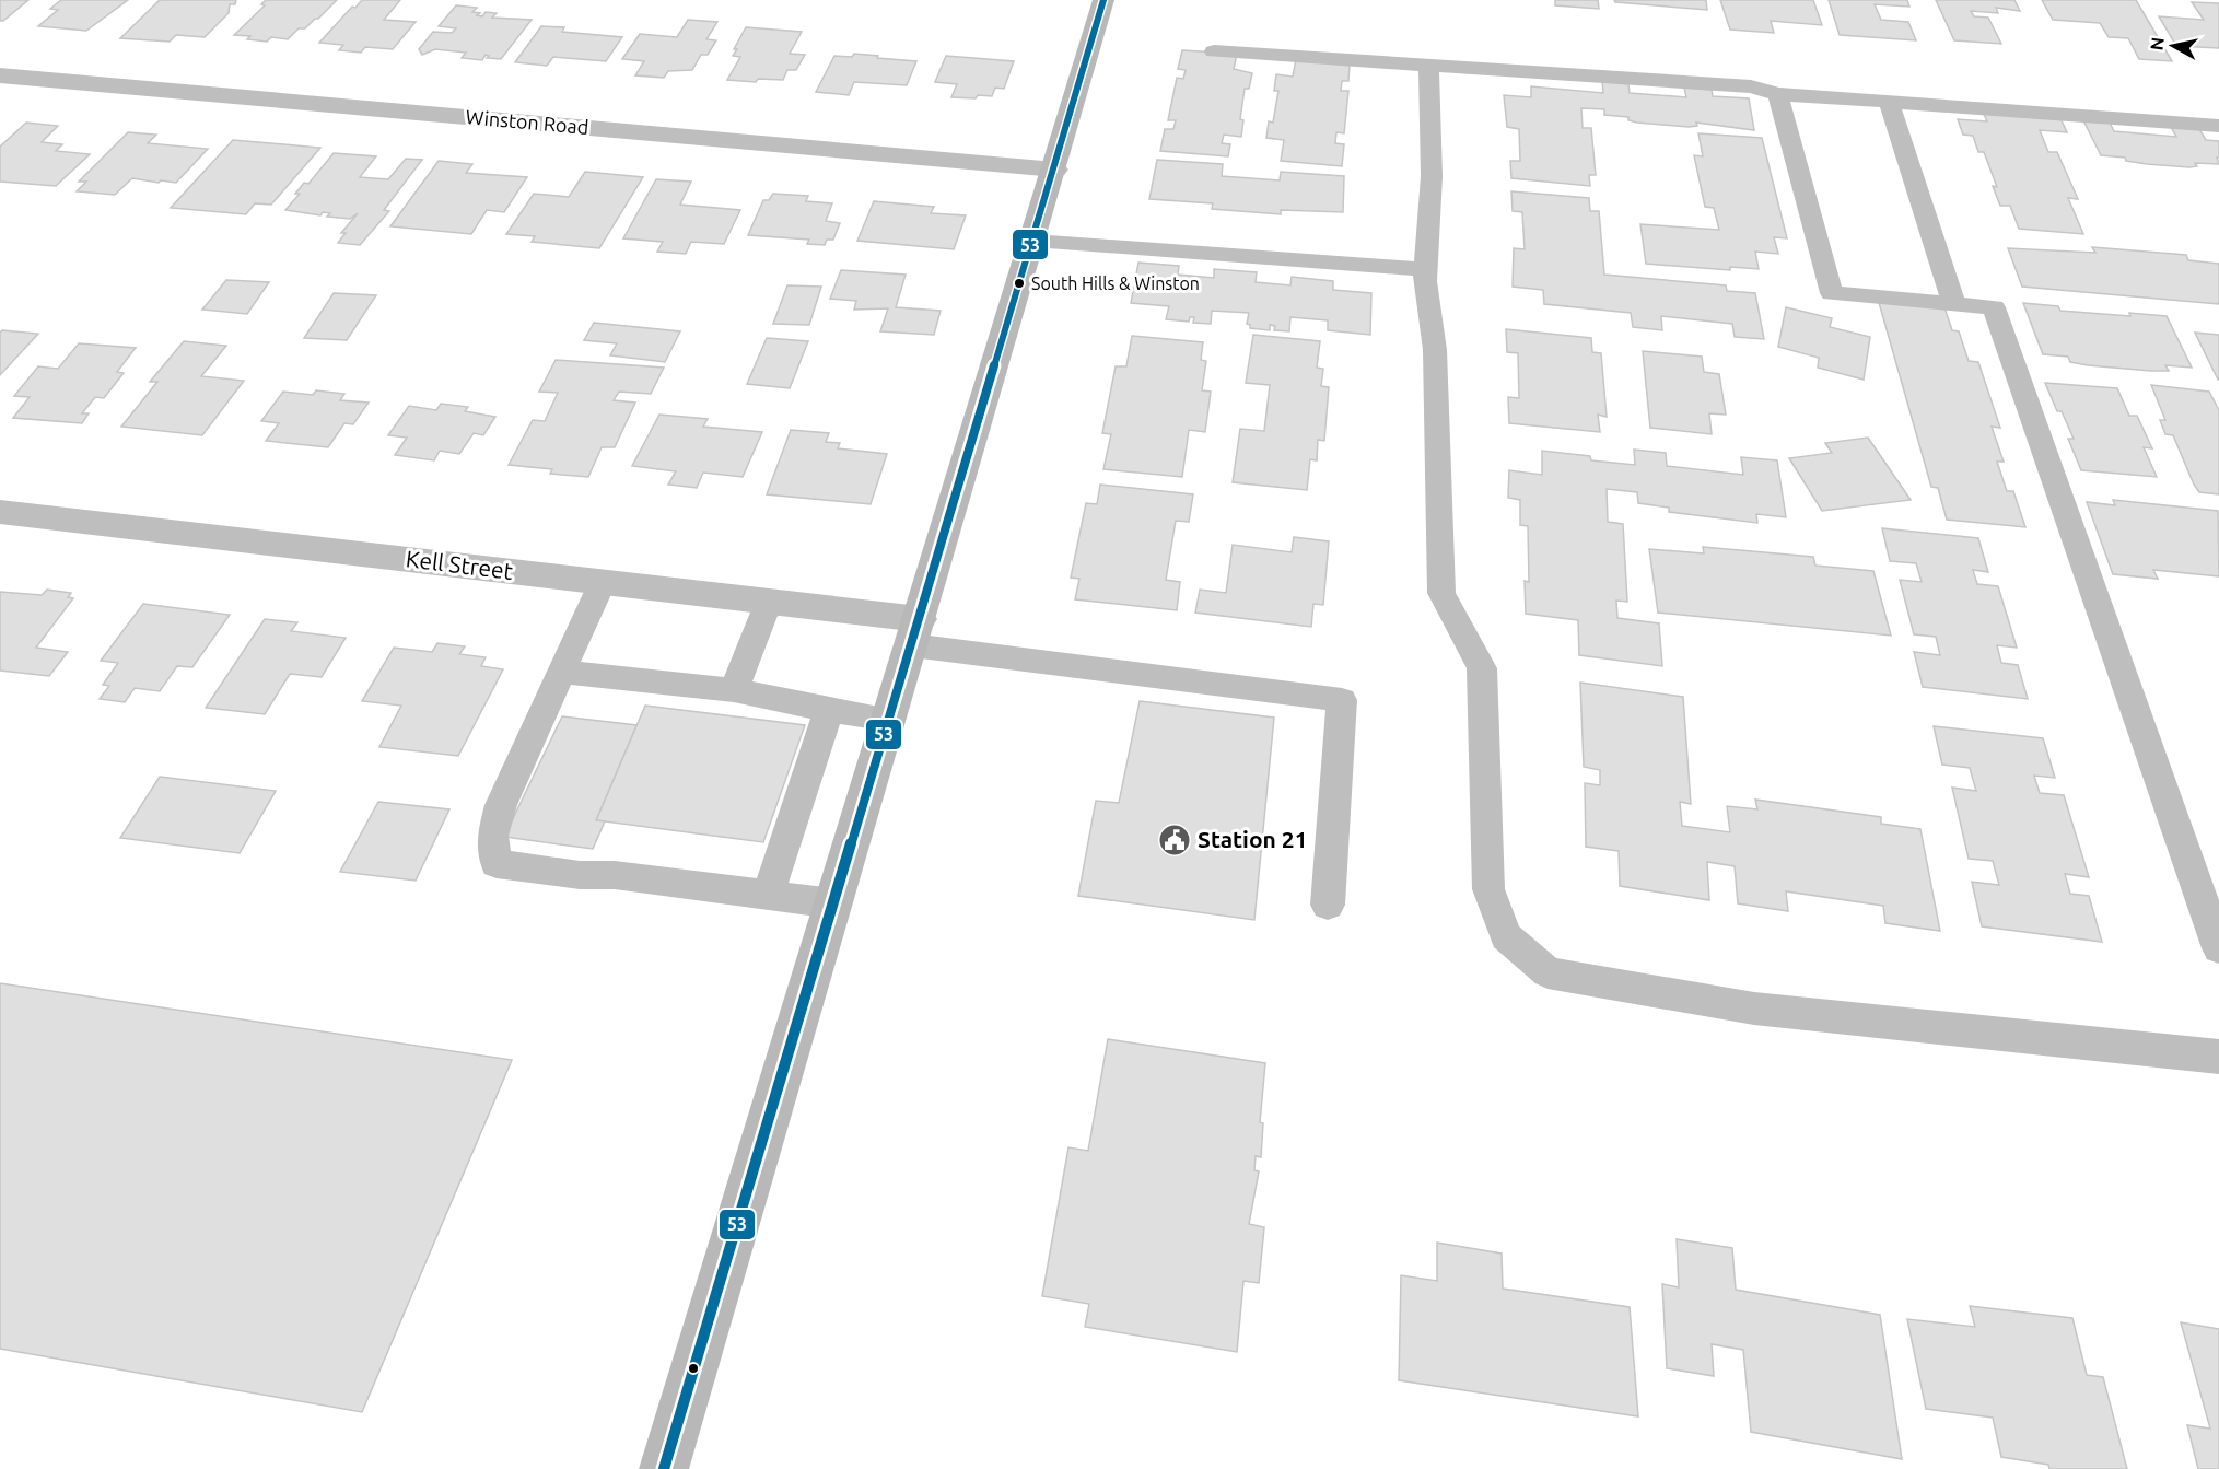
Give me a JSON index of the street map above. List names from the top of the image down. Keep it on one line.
{"streets":{"street":["Winston Road","Kell Street"]},"places":{"other":["South Hills & Winston"],"public building":["Station 21"]},"lines":["transit line 53"],"north":"left"}
